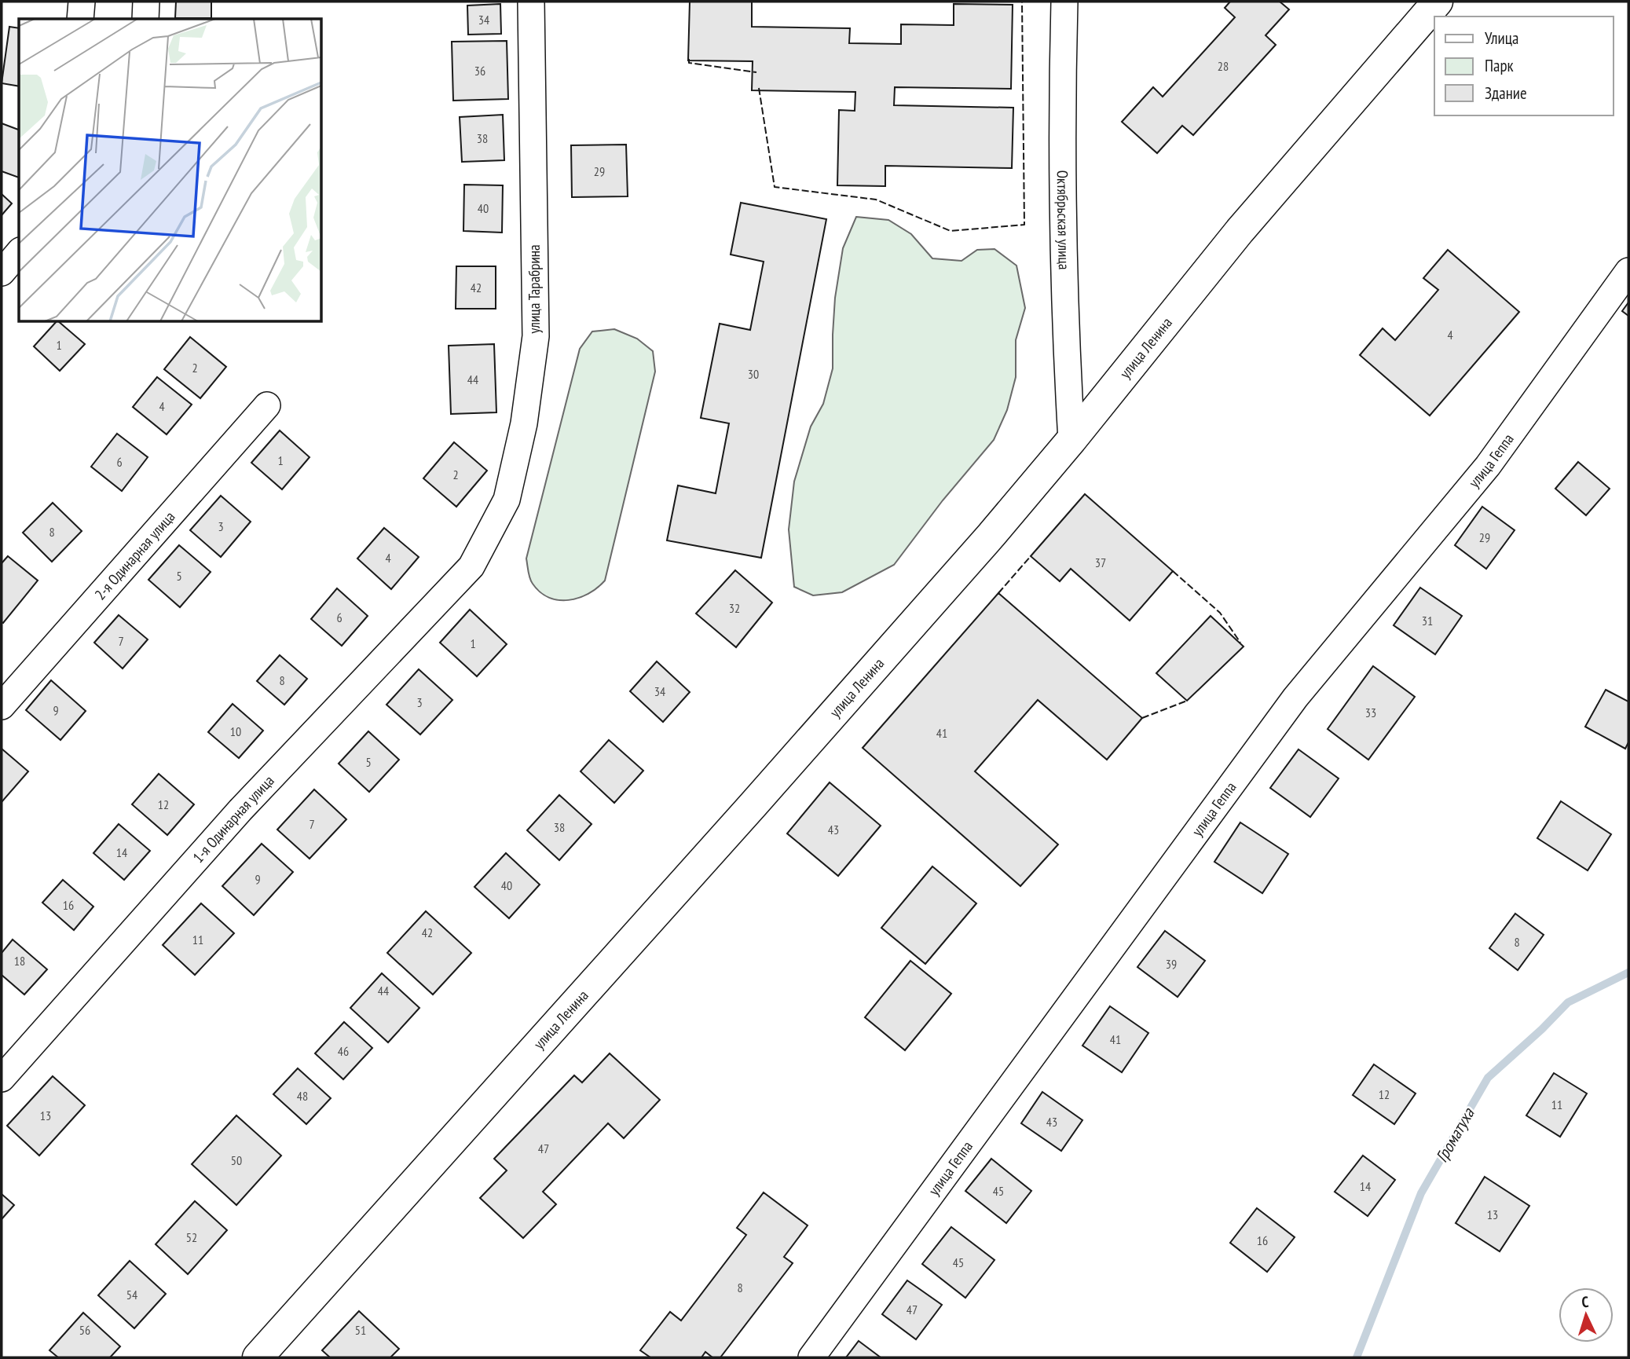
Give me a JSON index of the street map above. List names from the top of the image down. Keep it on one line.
{"streets":{"main road":["улица Ленина"],"street":["Октябрьская улица","улица Тарабрина","улица Геппа","2-я Одинарная улица","1-я Одинарная улица"]},"crossings":[["Октябрьская улица","улица Ленина"],["улица Тарабрина","1-я Одинарная улица"]],"water":["Громатуха"],"house_numbers":["34","28","36","38","29","40","42","4","1","2","30","44","4","1","6","2","3","8","29","4","37","5","32","6","31","7","1","8","34","3","9","33","10","41","5","12","7","38","43","14","9","40","16","42","11","8","18","39","44","41","46","12","48","11","13","43","47","50","14","45","13","52","16","45","8","54","47","56","51"],"legend":["Улица","Парк","Здание"],"north":"top"}
